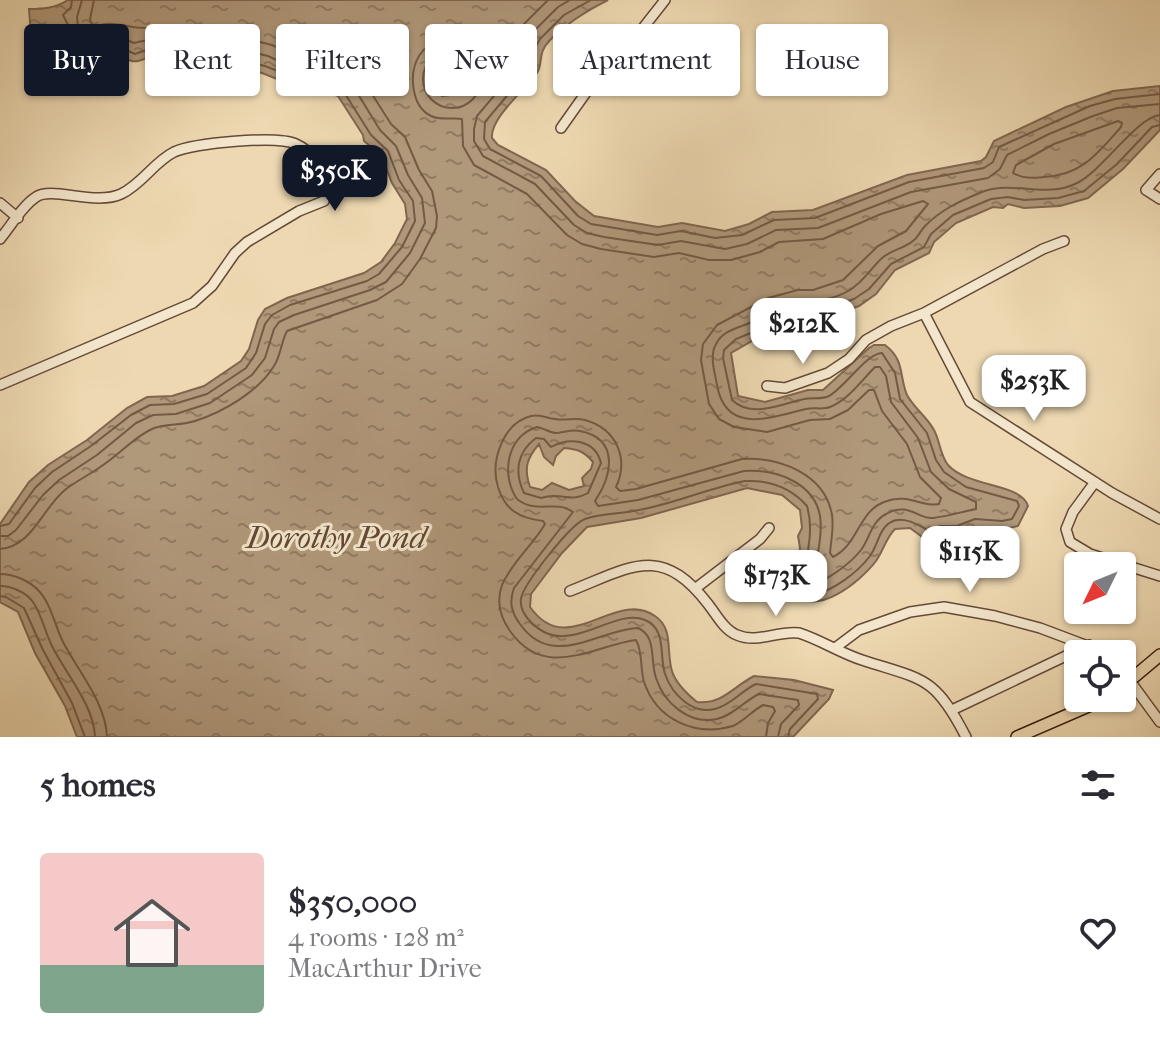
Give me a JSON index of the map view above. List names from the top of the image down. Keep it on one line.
{"water":["Dorothy Pond"],"north":"bottom left","page":{"chip":["Buy","Rent","Filters","New","Apartment","House"],"price":["$350K","$212K","$253K","$115K","$173K"],"heading":"5 homes","list":[{"name":"$350,000","note":"4 rooms · 128 m² · MacArthur Drive"}]}}
